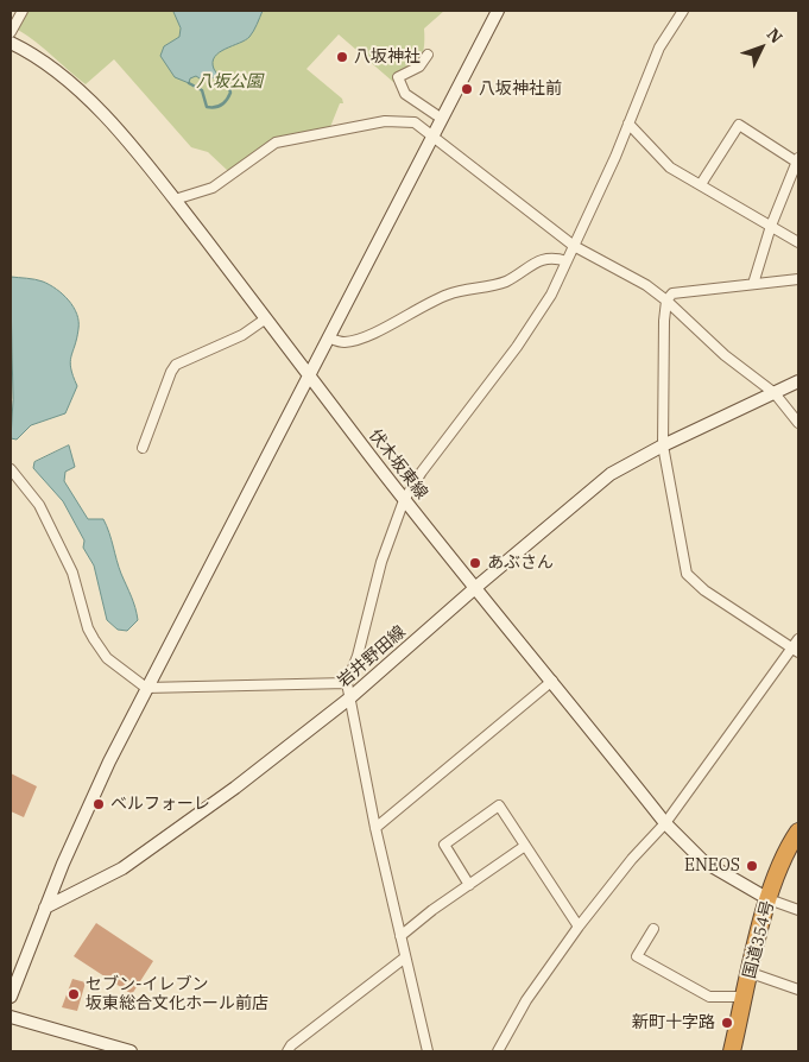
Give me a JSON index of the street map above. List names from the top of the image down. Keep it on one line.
{"streets":{"highway":["国道354号"],"main road":["伏木坂東線","岩井野田線"]},"crossings":[["伏木坂東線","岩井野田線"],["伏木坂東線","国道354号"]],"parks":["八坂公園"],"places":["八坂神社","八坂神社前","あぶさん","ベルフォーレ","ENEOS","セブン-イレブン 坂東総合文化ホール前店","新町十字路"],"north":"top right"}
